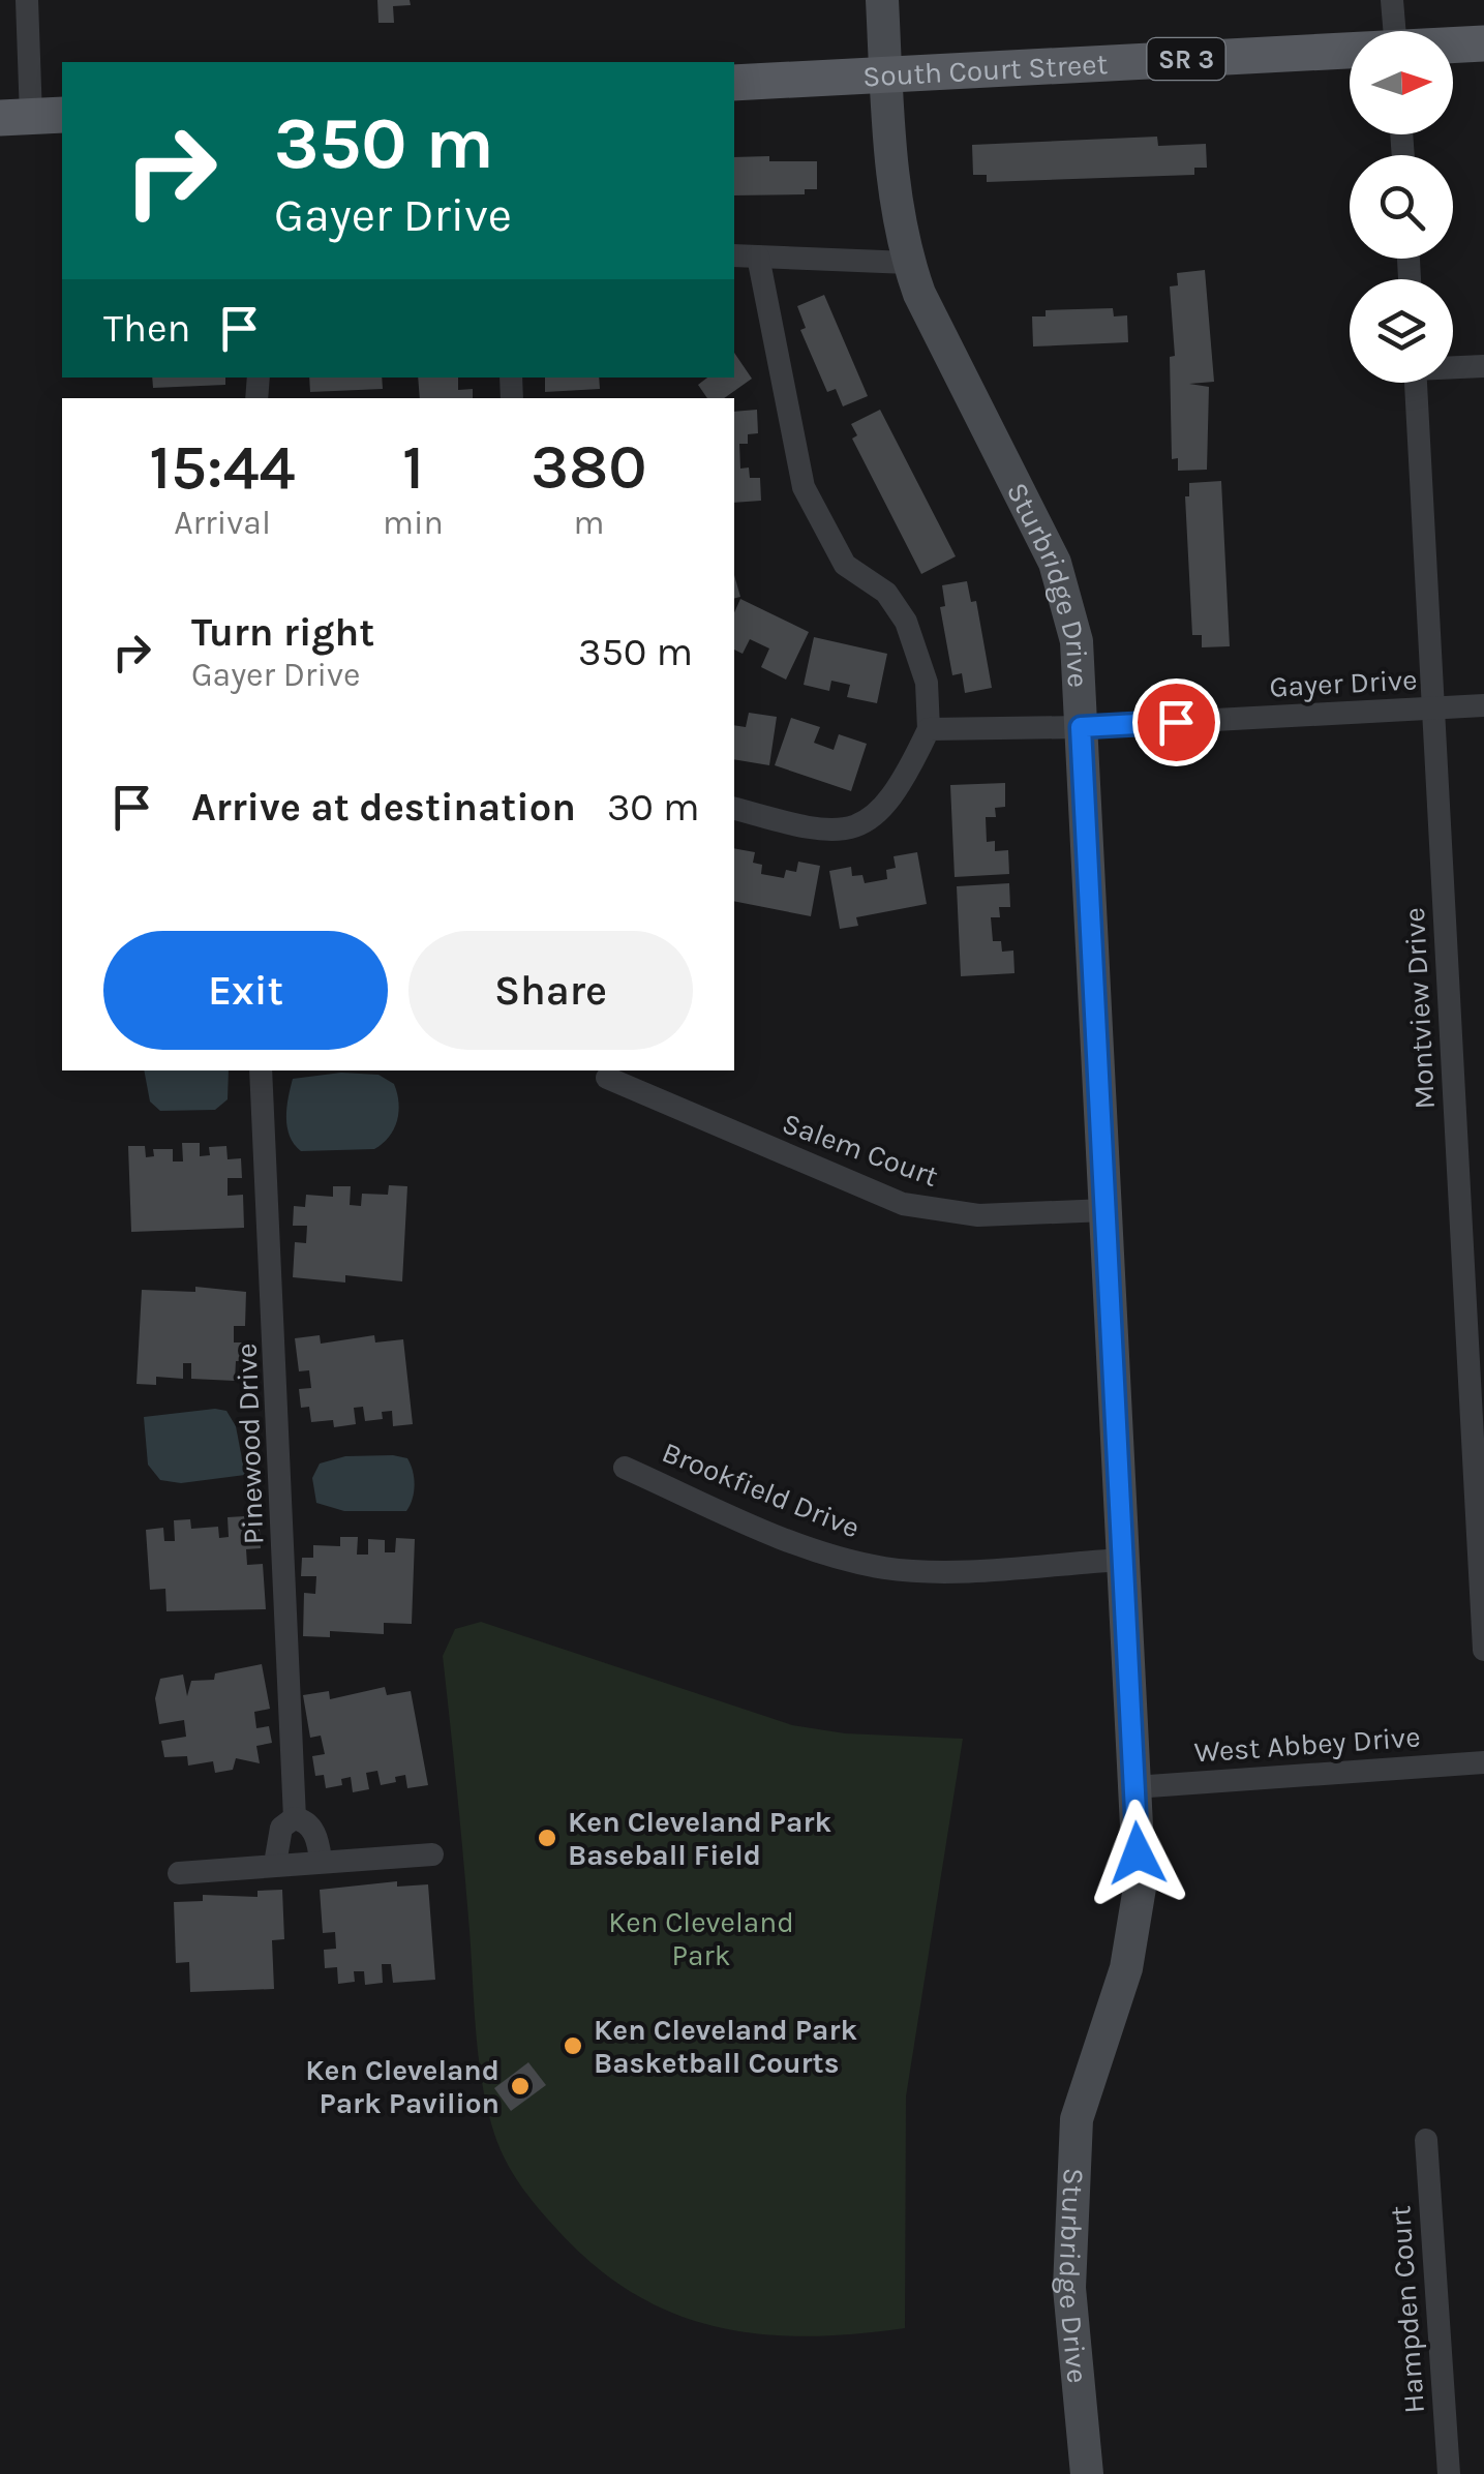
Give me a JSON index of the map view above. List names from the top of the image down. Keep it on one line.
{"streets":{"main road":["SR 3","South Court Street"],"street":["Sturbridge Drive","Gayer Drive","Montview Drive","Salem Court","Pinewood Drive","Brookfield Drive","West Abbey Drive","Hampden Court"]},"crossings":[["South Court Street","Sturbridge Drive"],["Sturbridge Drive","Gayer Drive"],["Sturbridge Drive","Salem Court"],["Sturbridge Drive","Brookfield Drive"],["Sturbridge Drive","West Abbey Drive"],["Gayer Drive","Montview Drive"]],"parks":["Ken Cleveland Park"],"places":["Ken Cleveland Park Baseball Field","Ken Cleveland Park Basketball Courts","Ken Cleveland Park Pavilion"],"north":"right","page":{"turn":["350 m","Gayer Drive"],"then":"Then","eta":["15:44","Arrival","1","min","380","m"],"list":[{"name":"Turn right","note":"Gayer Drive","value":"350 m"},{"name":"Arrive at destination","value":"30 m"}],"buttons":["Exit","Share"]}}
